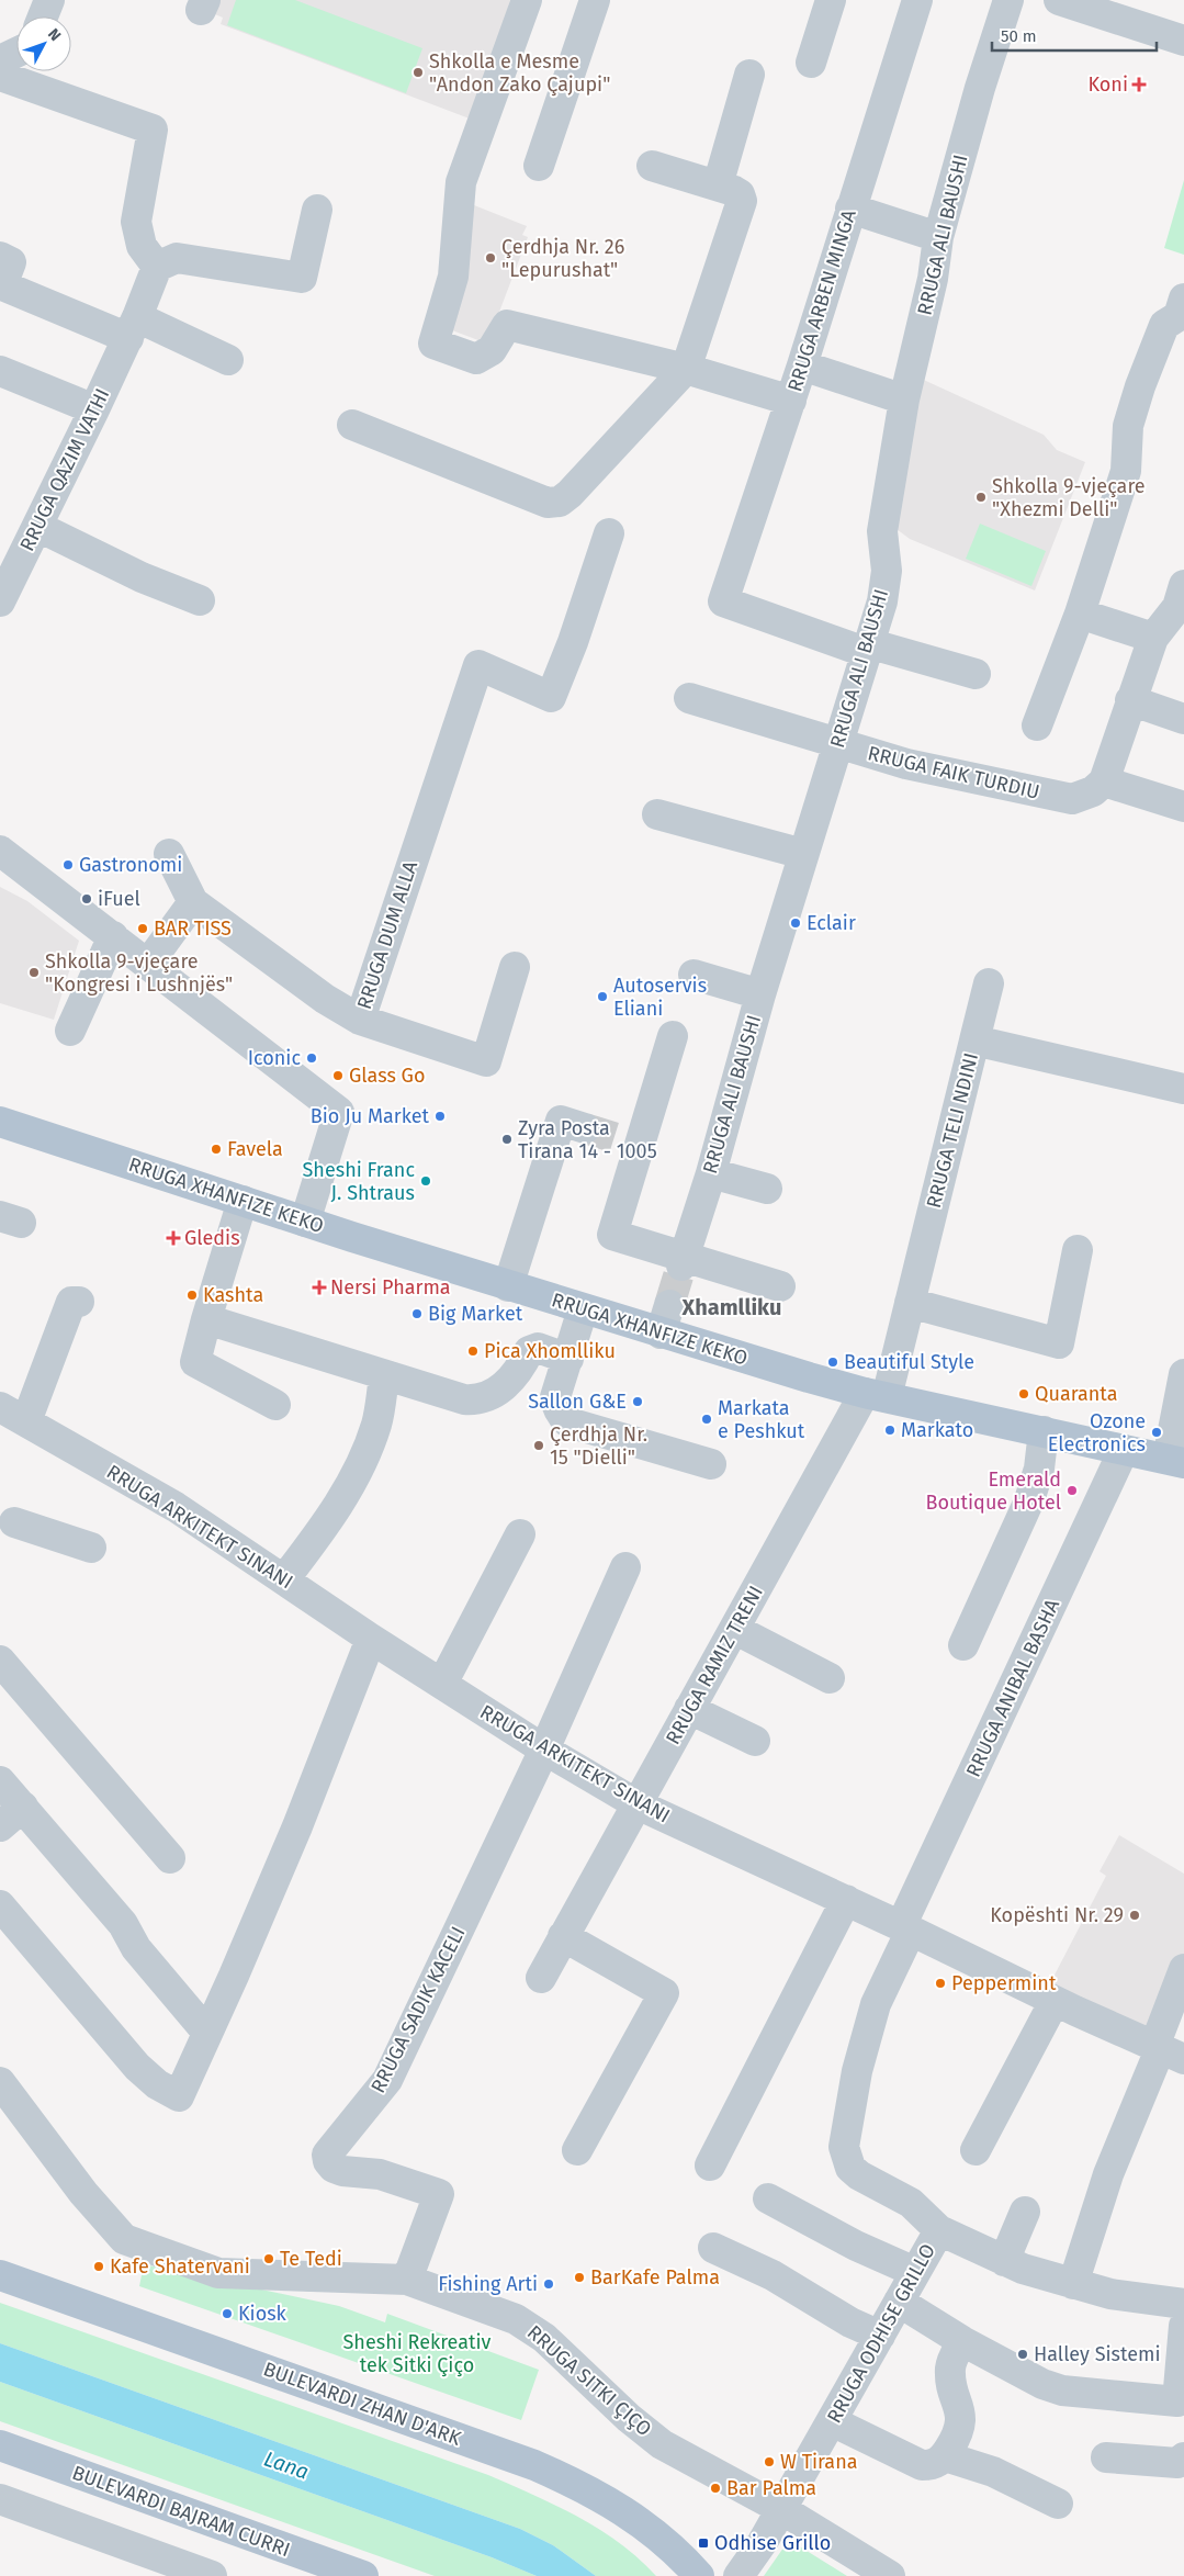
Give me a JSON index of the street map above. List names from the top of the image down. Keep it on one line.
{"streets":{"main road":["RRUGA XHANFIZE KEKO","BULEVARDI ZHAN D'ARK","BULEVARDI BAJRAM CURRI"],"street":["RRUGA ALI BAUSHI","RRUGA ARBEN MINGA","RRUGA QAZIM VATHI","RRUGA FAIK TURDIU","RRUGA DUM ALLA","RRUGA TELI NDINI","RRUGA ARKITEKT SINANI","RRUGA RAMIZ TRENI","RRUGA ANIBAL BASHA","RRUGA SADIK KACELI","RRUGA ODHISE GRILLO","RRUGA SITKI ÇIÇO"]},"crossings":[["RRUGA ALI BAUSHI","RRUGA ARBEN MINGA"],["RRUGA ALI BAUSHI","RRUGA FAIK TURDIU"],["RRUGA TELI NDINI","RRUGA XHANFIZE KEKO"],["RRUGA TELI NDINI","RRUGA RAMIZ TRENI"],["RRUGA XHANFIZE KEKO","RRUGA RAMIZ TRENI"],["RRUGA XHANFIZE KEKO","RRUGA ANIBAL BASHA"],["RRUGA ARKITEKT SINANI","RRUGA RAMIZ TRENI"],["RRUGA ARKITEKT SINANI","RRUGA ANIBAL BASHA"],["RRUGA ARKITEKT SINANI","RRUGA SADIK KACELI"],["RRUGA ARKITEKT SINANI","RRUGA ODHISE GRILLO"],["RRUGA ANIBAL BASHA","RRUGA ODHISE GRILLO"],["RRUGA SADIK KACELI","RRUGA SITKI ÇIÇO"],["RRUGA ODHISE GRILLO","RRUGA SITKI ÇIÇO"]],"districts":["Xhamlliku"],"water":["Lana"],"parks":["Sheshi Rekreativ tek Sitki Çiço"],"places":{"other":["Shkolla e Mesme \"Andon Zako Çajupi\"","Çerdhja Nr. 26 \"Lepurushat\"","Shkolla 9-vjeçare \"Xhezmi Delli\"","Gastronomi","iFuel","Eclair","BAR TISS","Shkolla 9-vjeçare \"Kongresi i Lushnjës\"","Autoservis Eliani","Iconic","Glass Go","Bio Ju Market","Zyra Posta Tirana 14 - 1005","Favela","Sheshi Franc J. Shtraus","Kashta","Big Market","Pica Xhomlliku","Beautiful Style","Quaranta","Sallon G&E","Markata e Peshkut","Markato","Ozone Electronics","Çerdhja Nr. 15 \"Dielli\"","Emerald Boutique Hotel","Kopështi Nr. 29","Peppermint","Te Tedi","Kafe Shatervani","BarKafe Palma","Fishing Arti","Kiosk","Halley Sistemi","W Tirana","Bar Palma"],"health":["Koni","Gledis","Nersi Pharma"],"transit":["Odhise Grillo"]},"scale_bar":"50 m","north":"top right"}
